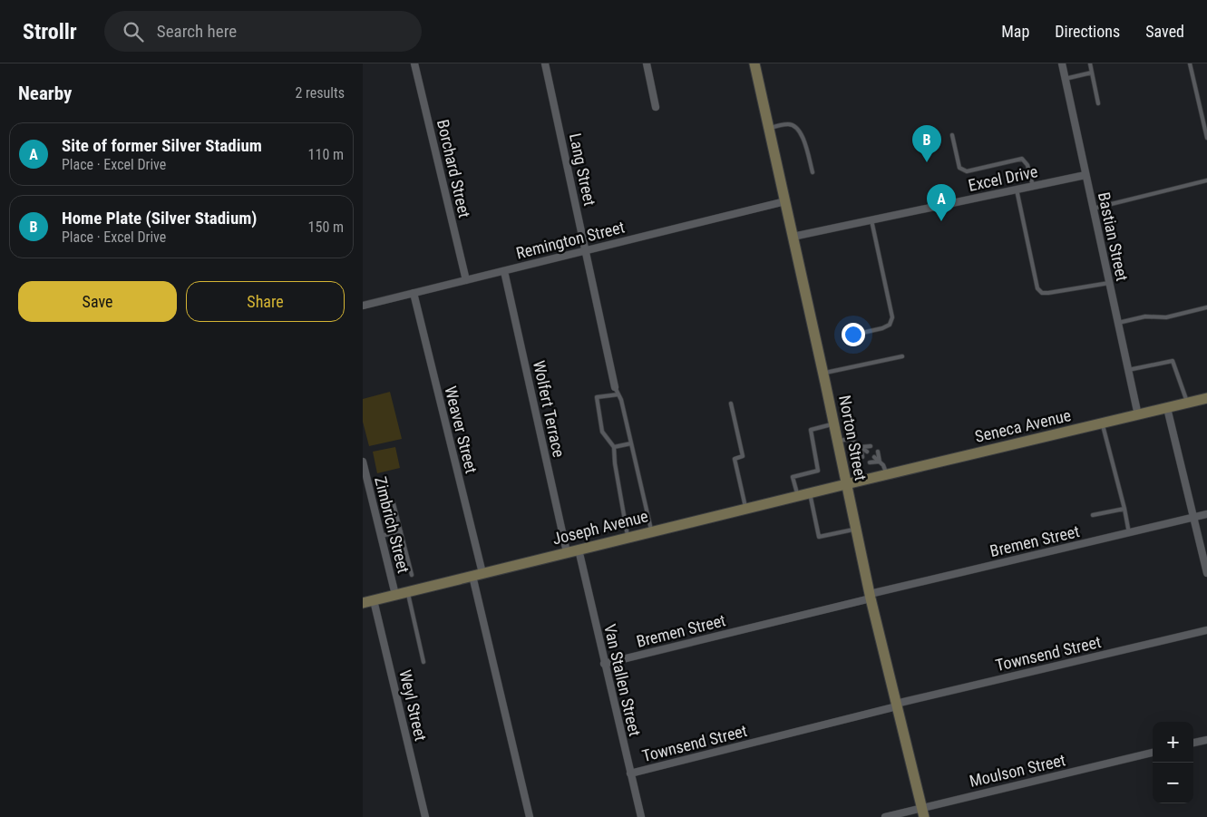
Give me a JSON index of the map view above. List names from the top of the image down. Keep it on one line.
{"streets":{"main road":["Seneca Avenue","Norton Street","Joseph Avenue"],"street":["Borchard Street","Lang Street","Excel Drive","Bastian Street","Remington Street","Wolfert Terrace","Weaver Street","Zimbrich Street","Bremen Street","Townsend Street","Van Stallen Street","Weyl Street","Moulson Street"]},"crossings":[["Borchard Street","Remington Street"],["Lang Street","Remington Street"],["Excel Drive","Bastian Street"],["Excel Drive","Norton Street"],["Bastian Street","Seneca Avenue"],["Remington Street","Wolfert Terrace"],["Remington Street","Weaver Street"],["Remington Street","Norton Street"],["Wolfert Terrace","Joseph Avenue"],["Seneca Avenue","Norton Street"],["Seneca Avenue","Joseph Avenue"],["Weaver Street","Joseph Avenue"],["Norton Street","Joseph Avenue"],["Norton Street","Bremen Street"],["Norton Street","Townsend Street"],["Norton Street","Moulson Street"],["Zimbrich Street","Joseph Avenue"],["Joseph Avenue","Van Stallen Street"],["Joseph Avenue","Weyl Street"],["Bremen Street","Van Stallen Street"],["Townsend Street","Van Stallen Street"]],"page":{"header":"Strollr","search":"Search here","nav":["Map","Directions","Saved"],"heading":["Nearby","2 results"],"list":[{"mark":"A","name":"Site of former Silver Stadium","note":"Place · Excel Drive","value":"110 m"},{"mark":"B","name":"Home Plate (Silver Stadium)","note":"Place · Excel Drive","value":"150 m"}],"pins":["B","A"],"buttons":["Save","Share"],"map_buttons":["+","−"]}}
